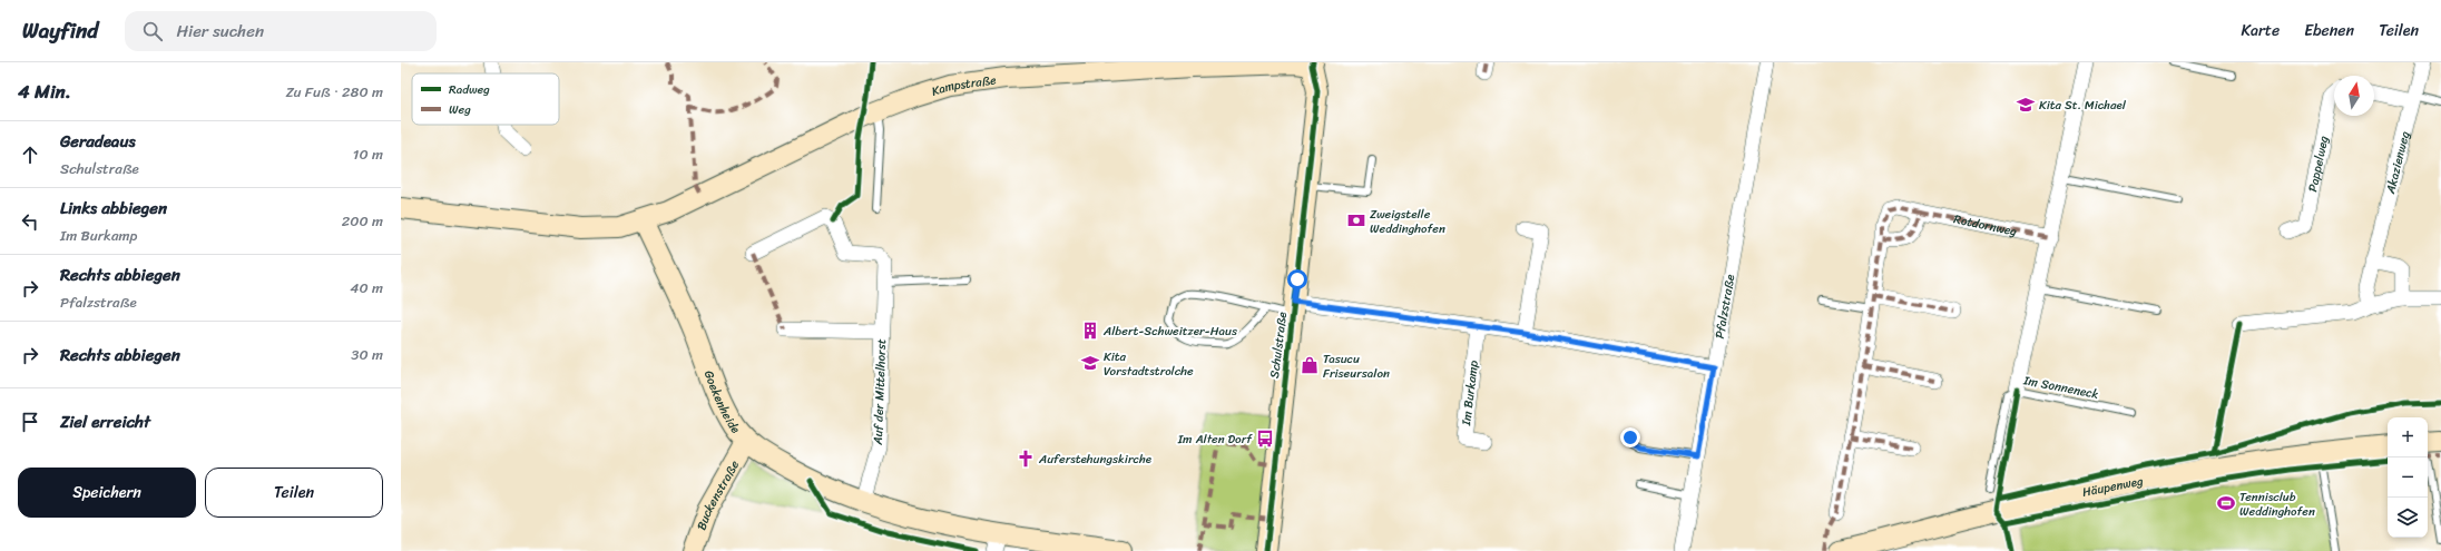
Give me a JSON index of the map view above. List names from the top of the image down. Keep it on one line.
{"streets":{"street":["Kampstraße","Akazienweg","Pappelweg","Rotdornweg","Pfalzstraße","Schulstraße","Im Sonneneck","Auf der Mittelhorst","Im Burkamp","Goekenheide","Häupenweg","Buckenstraße"]},"crossings":[["Kampstraße","Schulstraße"],["Kampstraße","Goekenheide"],["Rotdornweg","Im Sonneneck"],["Auf der Mittelhorst","Goekenheide"],["Goekenheide","Buckenstraße"]],"places":{"school or university":["Kita St. Michael","Kita Vorstadtstrolche"],"bank":["Zweigstelle Weddinghofen"],"building":["Albert-Schweitzer-Haus"],"shop":["Tasucu Friseursalon"],"bus stop":["Im Alten Dorf"],"church":["Auferstehungskirche"],"sports":["Tennisclub Weddinghofen"]},"legend":["Radweg","Weg"],"north":"top","page":{"header":"Wayfind","search":"Hier suchen","nav":["Karte","Ebenen","Teilen"],"heading":["4 Min.","Zu Fuß · 280 m"],"list":[["Geradeaus","Schulstraße","10 m"],["Links abbiegen","Im Burkamp","200 m"],["Rechts abbiegen","Pfalzstraße","40 m"],["Rechts abbiegen","30 m"],"Ziel erreicht"],"map_buttons":["+","−"],"buttons":["Speichern","Teilen"]}}
